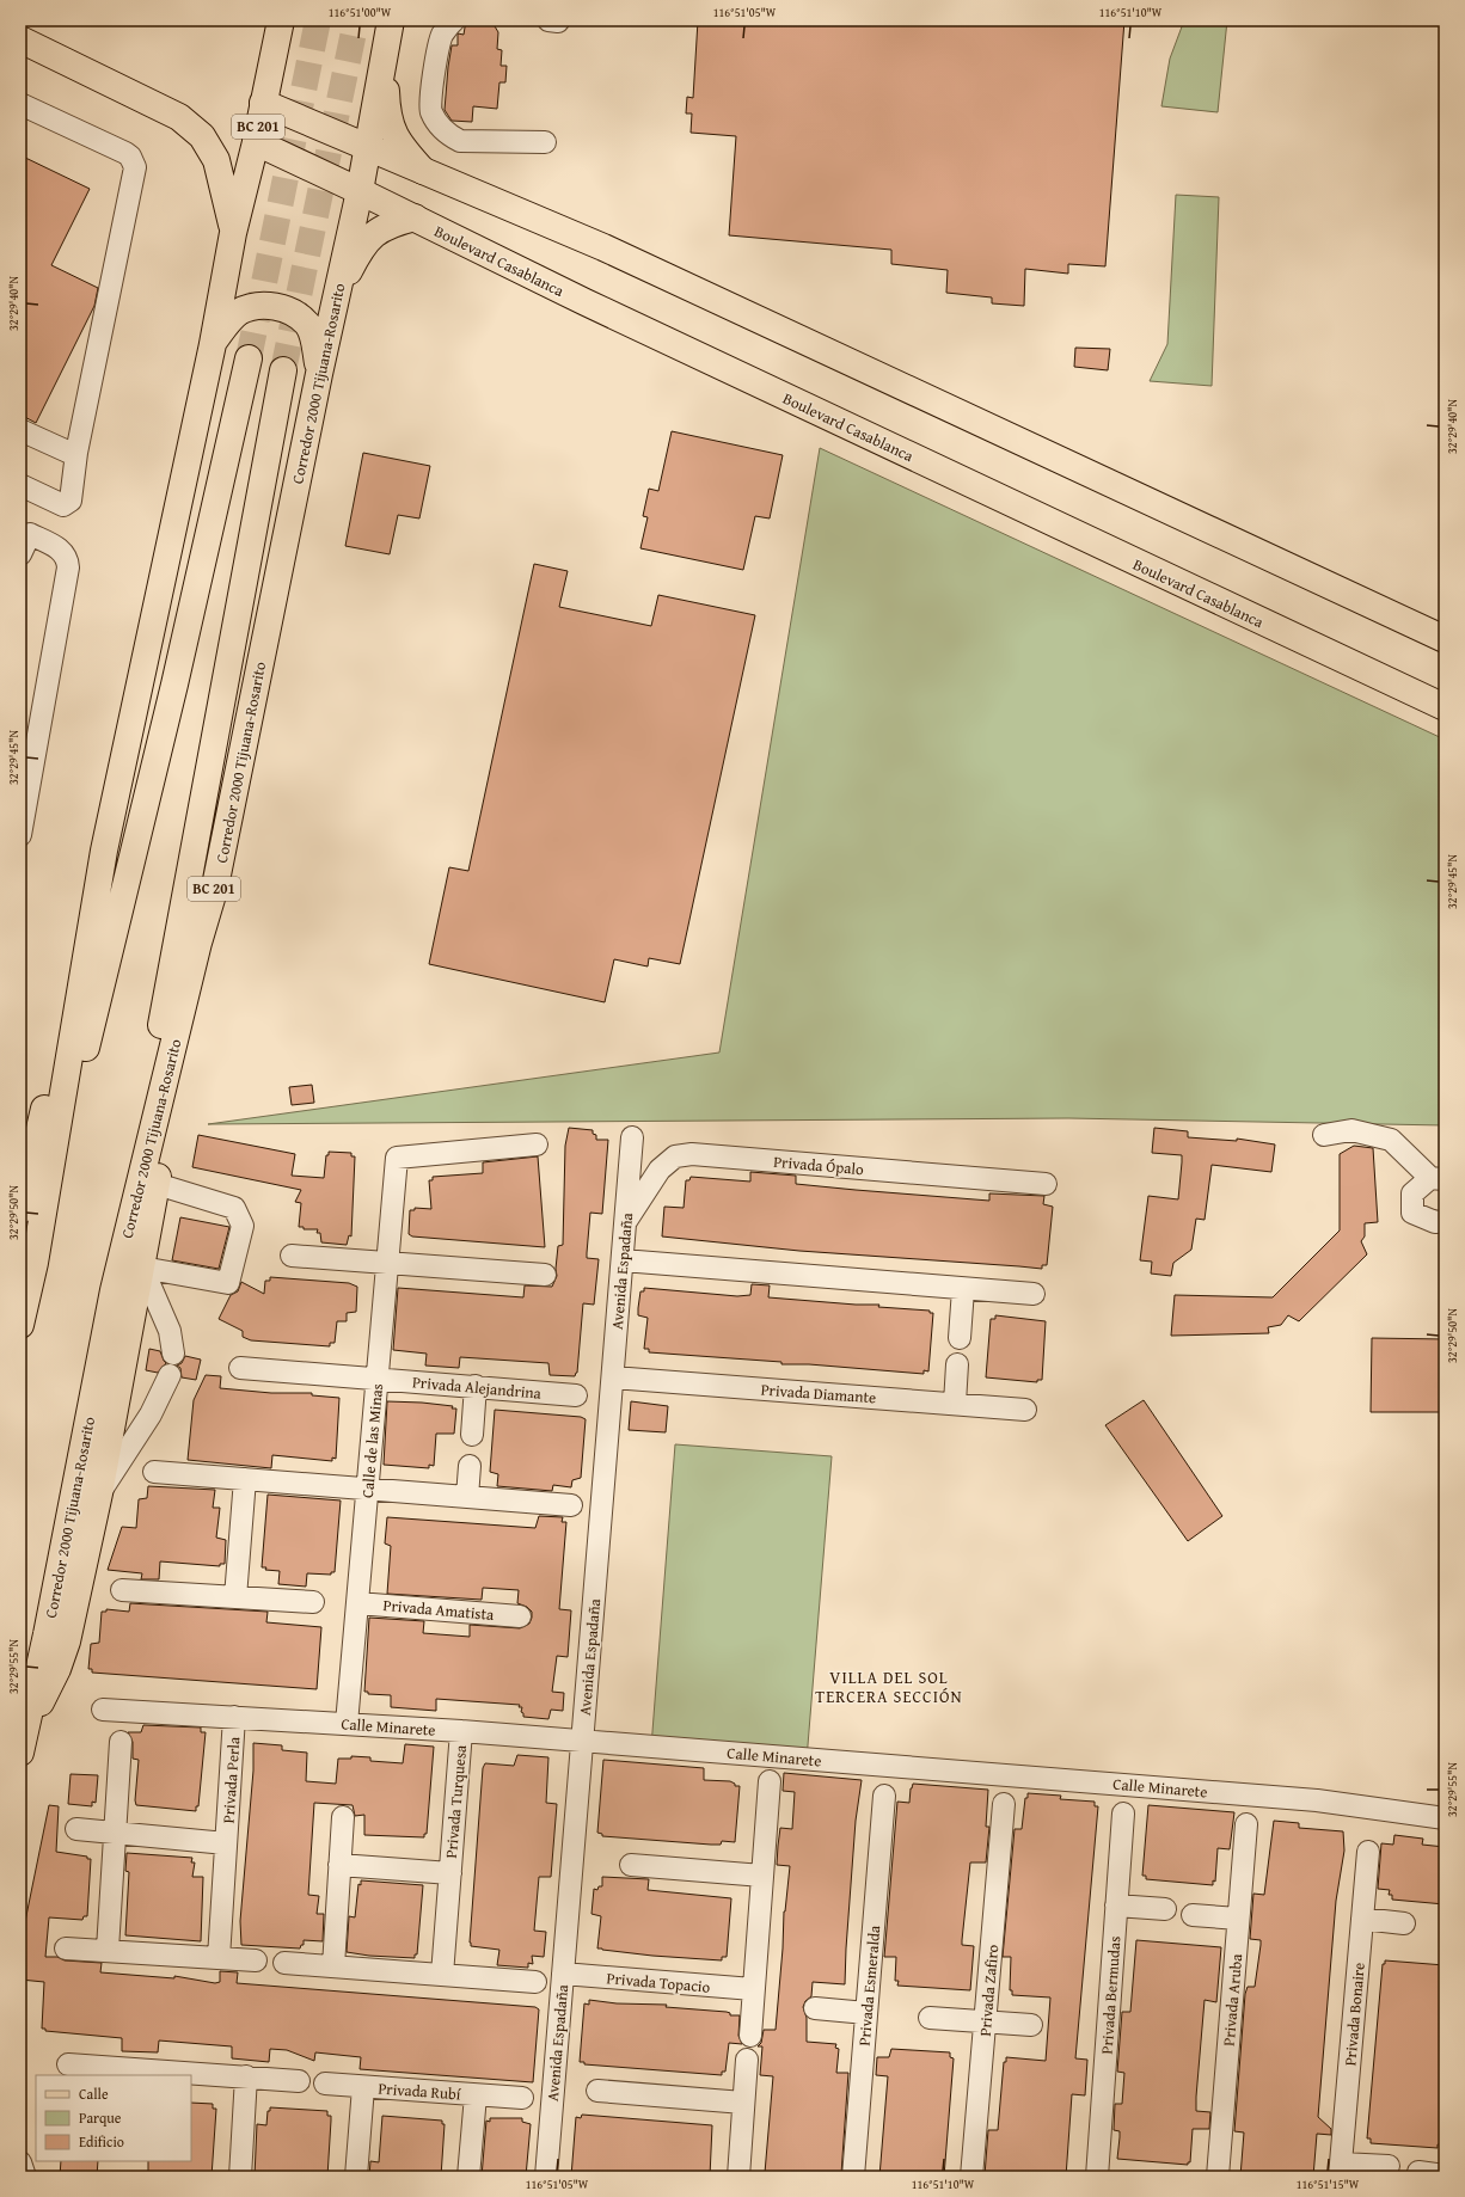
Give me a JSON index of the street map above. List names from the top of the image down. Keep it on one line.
{"streets":{"main road":["BC 201","Boulevard Casablanca","Corredor 2000 Tijuana-Rosarito"],"street":["Privada Ópalo","Avenida Espadaña","Privada Alejandrina","Privada Diamante","Calle de las Minas","Privada Amatista","Calle Minarete","Privada Perla","Privada Turquesa","Privada Topacio","Privada Esmeralda","Privada Zafiro","Privada Bermudas","Privada Aruba","Privada Bonaire","Privada Rubí"]},"crossings":[["BC 201","Boulevard Casablanca"],["Boulevard Casablanca","Corredor 2000 Tijuana-Rosarito"],["Privada Ópalo","Avenida Espadaña"],["Avenida Espadaña","Privada Diamante"],["Avenida Espadaña","Calle Minarete"],["Avenida Espadaña","Privada Topacio"],["Privada Alejandrina","Calle de las Minas"],["Calle de las Minas","Privada Amatista"],["Calle de las Minas","Calle Minarete"],["Calle Minarete","Privada Perla"],["Calle Minarete","Privada Turquesa"]],"districts":["VILLA DEL SOL TERCERA SECCIÓN"],"legend":["Calle","Parque","Edificio"],"coordinates":["116°51'00\"W","116°51'05\"W","116°51'10\"W","32°29'40\"N","32°29'45\"N","32°29'50\"N","32°29'55\"N","116°51'15\"W"]}
